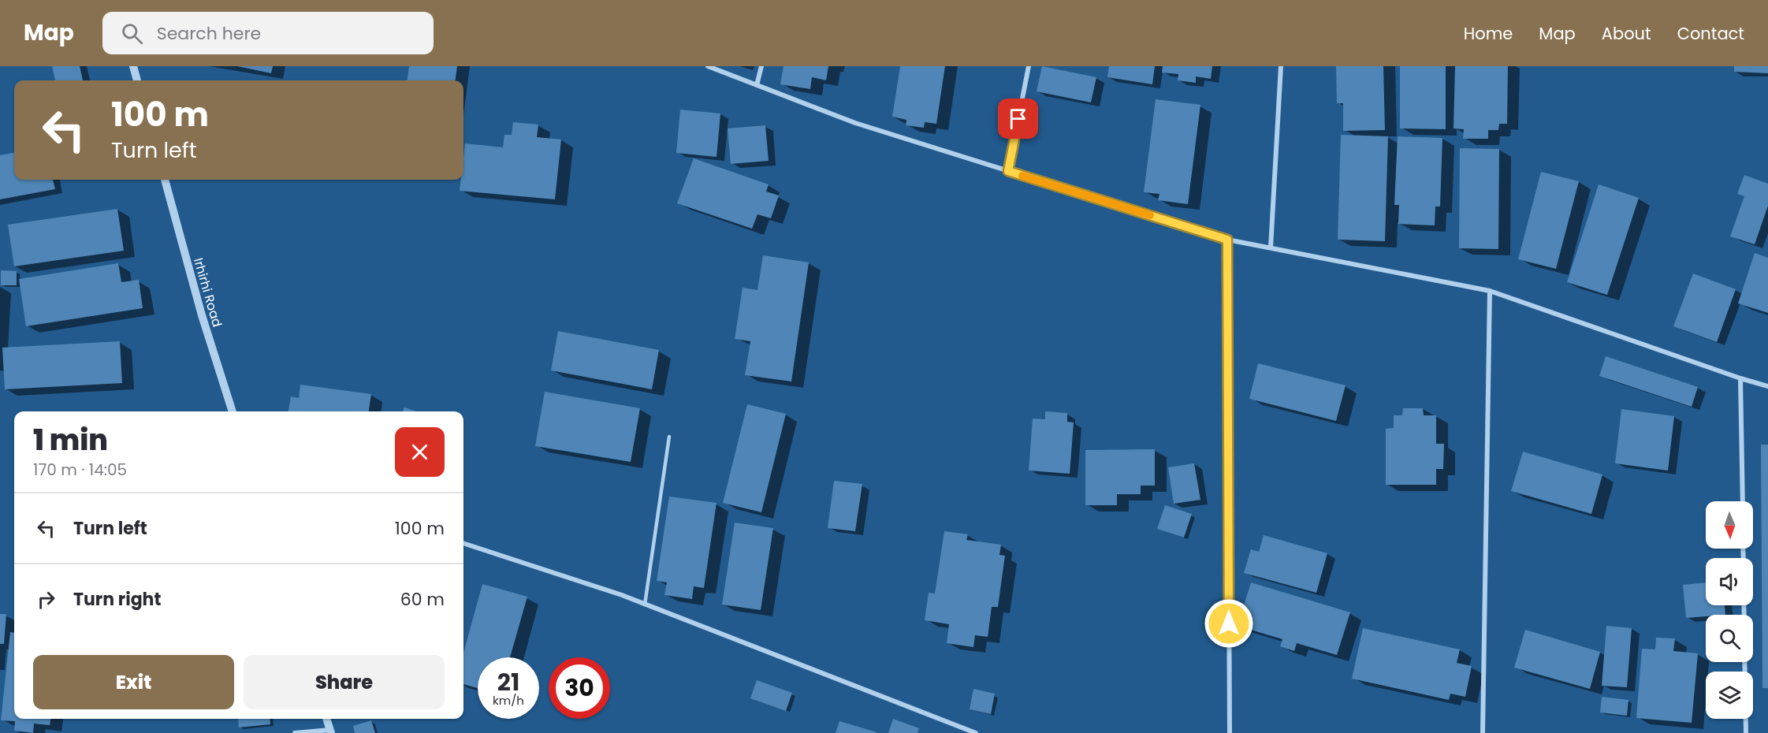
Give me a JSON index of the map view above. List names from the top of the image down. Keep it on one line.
{"streets":{"street":["Irhirhi Road"]},"north":"bottom","page":{"header":"Map","search":"Search here","nav":["Home","Map","About","Contact"],"turn":["100 m","Turn left"],"heading":["1 min","170 m · 14:05"],"list":[{"name":"Turn left","value":"100 m"},{"name":"Turn right","value":"60 m"}],"buttons":["Exit","Share"],"speed":"21 km/h","limit":"30"}}
